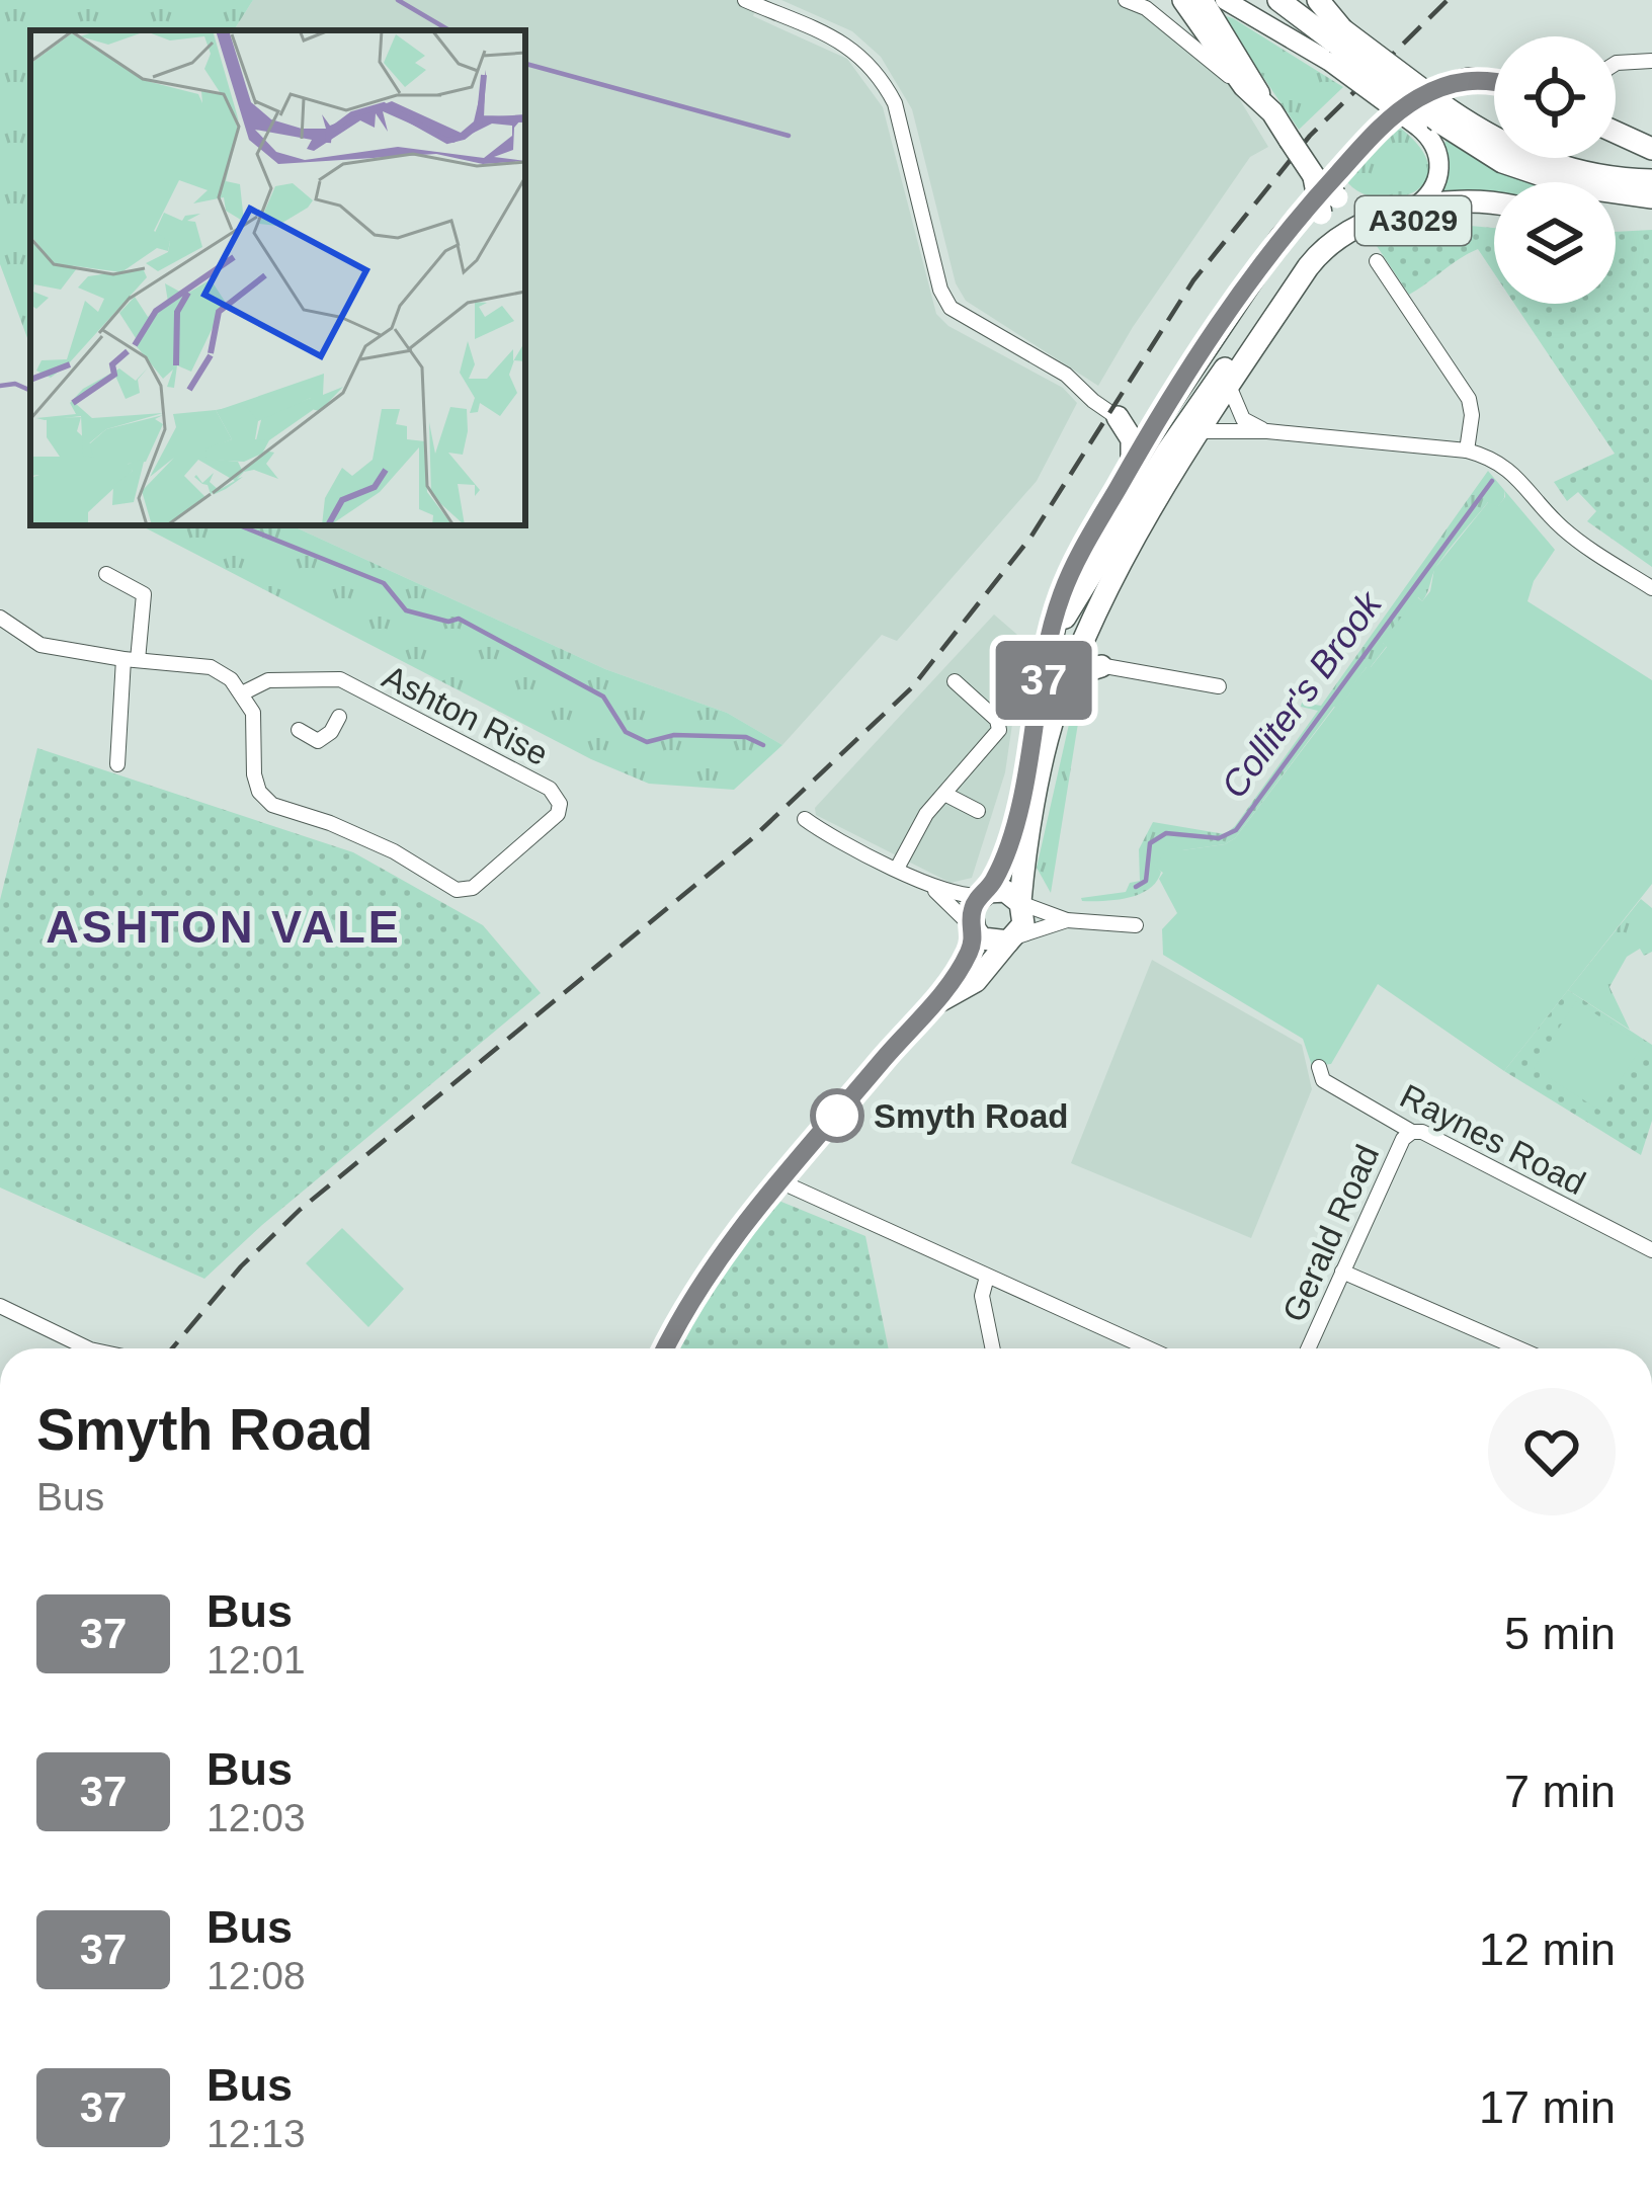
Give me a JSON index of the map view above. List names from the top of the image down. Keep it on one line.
{"streets":{"highway":["A3029"],"street":["Ashton Rise","Raynes Road","Gerald Road"]},"crossings":[["Raynes Road","Gerald Road"]],"districts":["ASHTON VALE"],"water":["Colliter's Brook"],"places":["Smyth Road"],"lines":["bus line 37"],"page":{"on_map":"37","heading":["Smyth Road","Bus"],"list":[{"mark":"37","name":"Bus","note":"12:01","value":"5 min"},{"mark":"37","name":"Bus","note":"12:03","value":"7 min"},{"mark":"37","name":"Bus","note":"12:08","value":"12 min"},{"mark":"37","name":"Bus","note":"12:13","value":"17 min"}]}}
